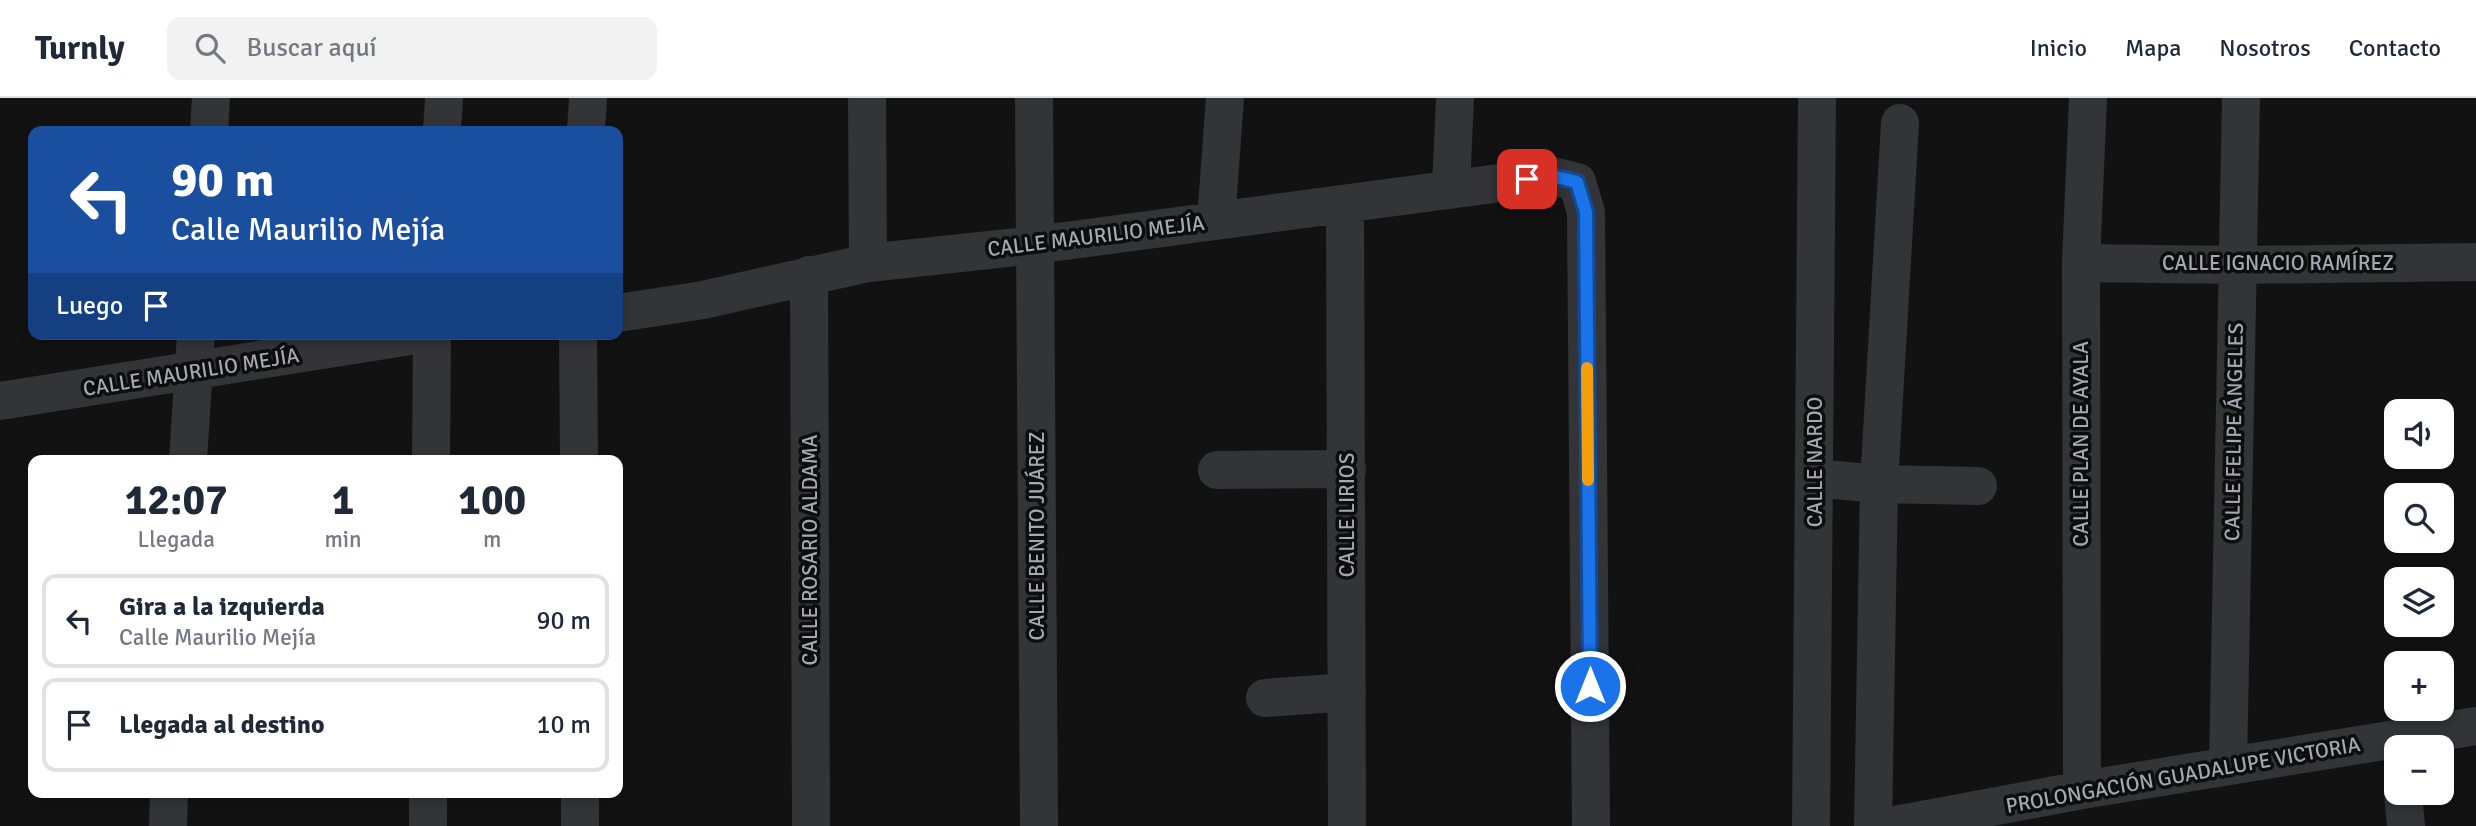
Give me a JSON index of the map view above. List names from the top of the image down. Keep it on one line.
{"streets":{"street":["CALLE MAURILIO MEJÍA","CALLE IGNACIO RAMÍREZ","CALLE FELIPE ÁNGELES","CALLE PLAN DE AYALA","CALLE NARDO","CALLE LIRIOS","CALLE BENITO JUÁREZ","CALLE ROSARIO ALDAMA","PROLONGACIÓN GUADALUPE VICTORIA"]},"crossings":[["CALLE MAURILIO MEJÍA","CALLE LIRIOS"],["CALLE MAURILIO MEJÍA","CALLE BENITO JUÁREZ"],["CALLE MAURILIO MEJÍA","CALLE ROSARIO ALDAMA"],["CALLE IGNACIO RAMÍREZ","CALLE FELIPE ÁNGELES"],["CALLE IGNACIO RAMÍREZ","CALLE PLAN DE AYALA"],["CALLE FELIPE ÁNGELES","PROLONGACIÓN GUADALUPE VICTORIA"],["CALLE PLAN DE AYALA","PROLONGACIÓN GUADALUPE VICTORIA"]],"page":{"header":"Turnly","search":"Buscar aquí","nav":["Inicio","Mapa","Nosotros","Contacto"],"turn":["90 m","Calle Maurilio Mejía"],"then":"Luego","map_buttons":["+","−"],"eta":["12:07","Llegada","1","min","100","m"],"list":[{"name":"Gira a la izquierda","note":"Calle Maurilio Mejía","value":"90 m"},{"name":"Llegada al destino","value":"10 m"}]}}
